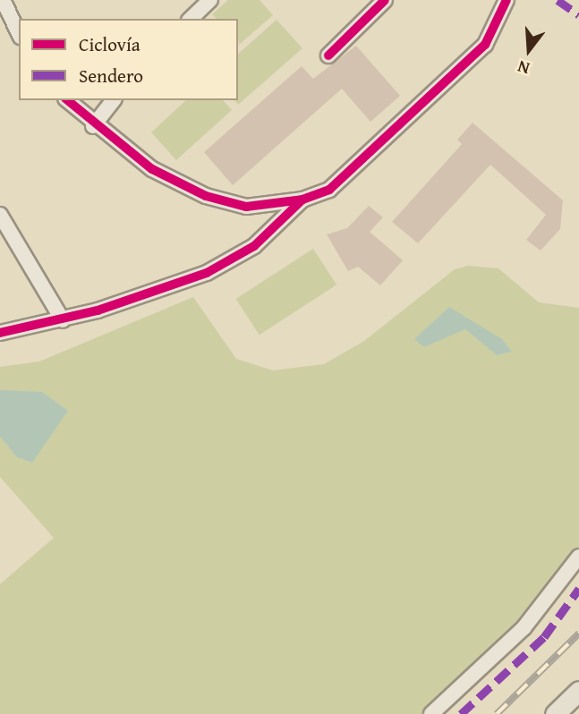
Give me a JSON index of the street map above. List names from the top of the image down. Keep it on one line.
{"legend":["Ciclovía","Sendero"],"north":"bottom"}
